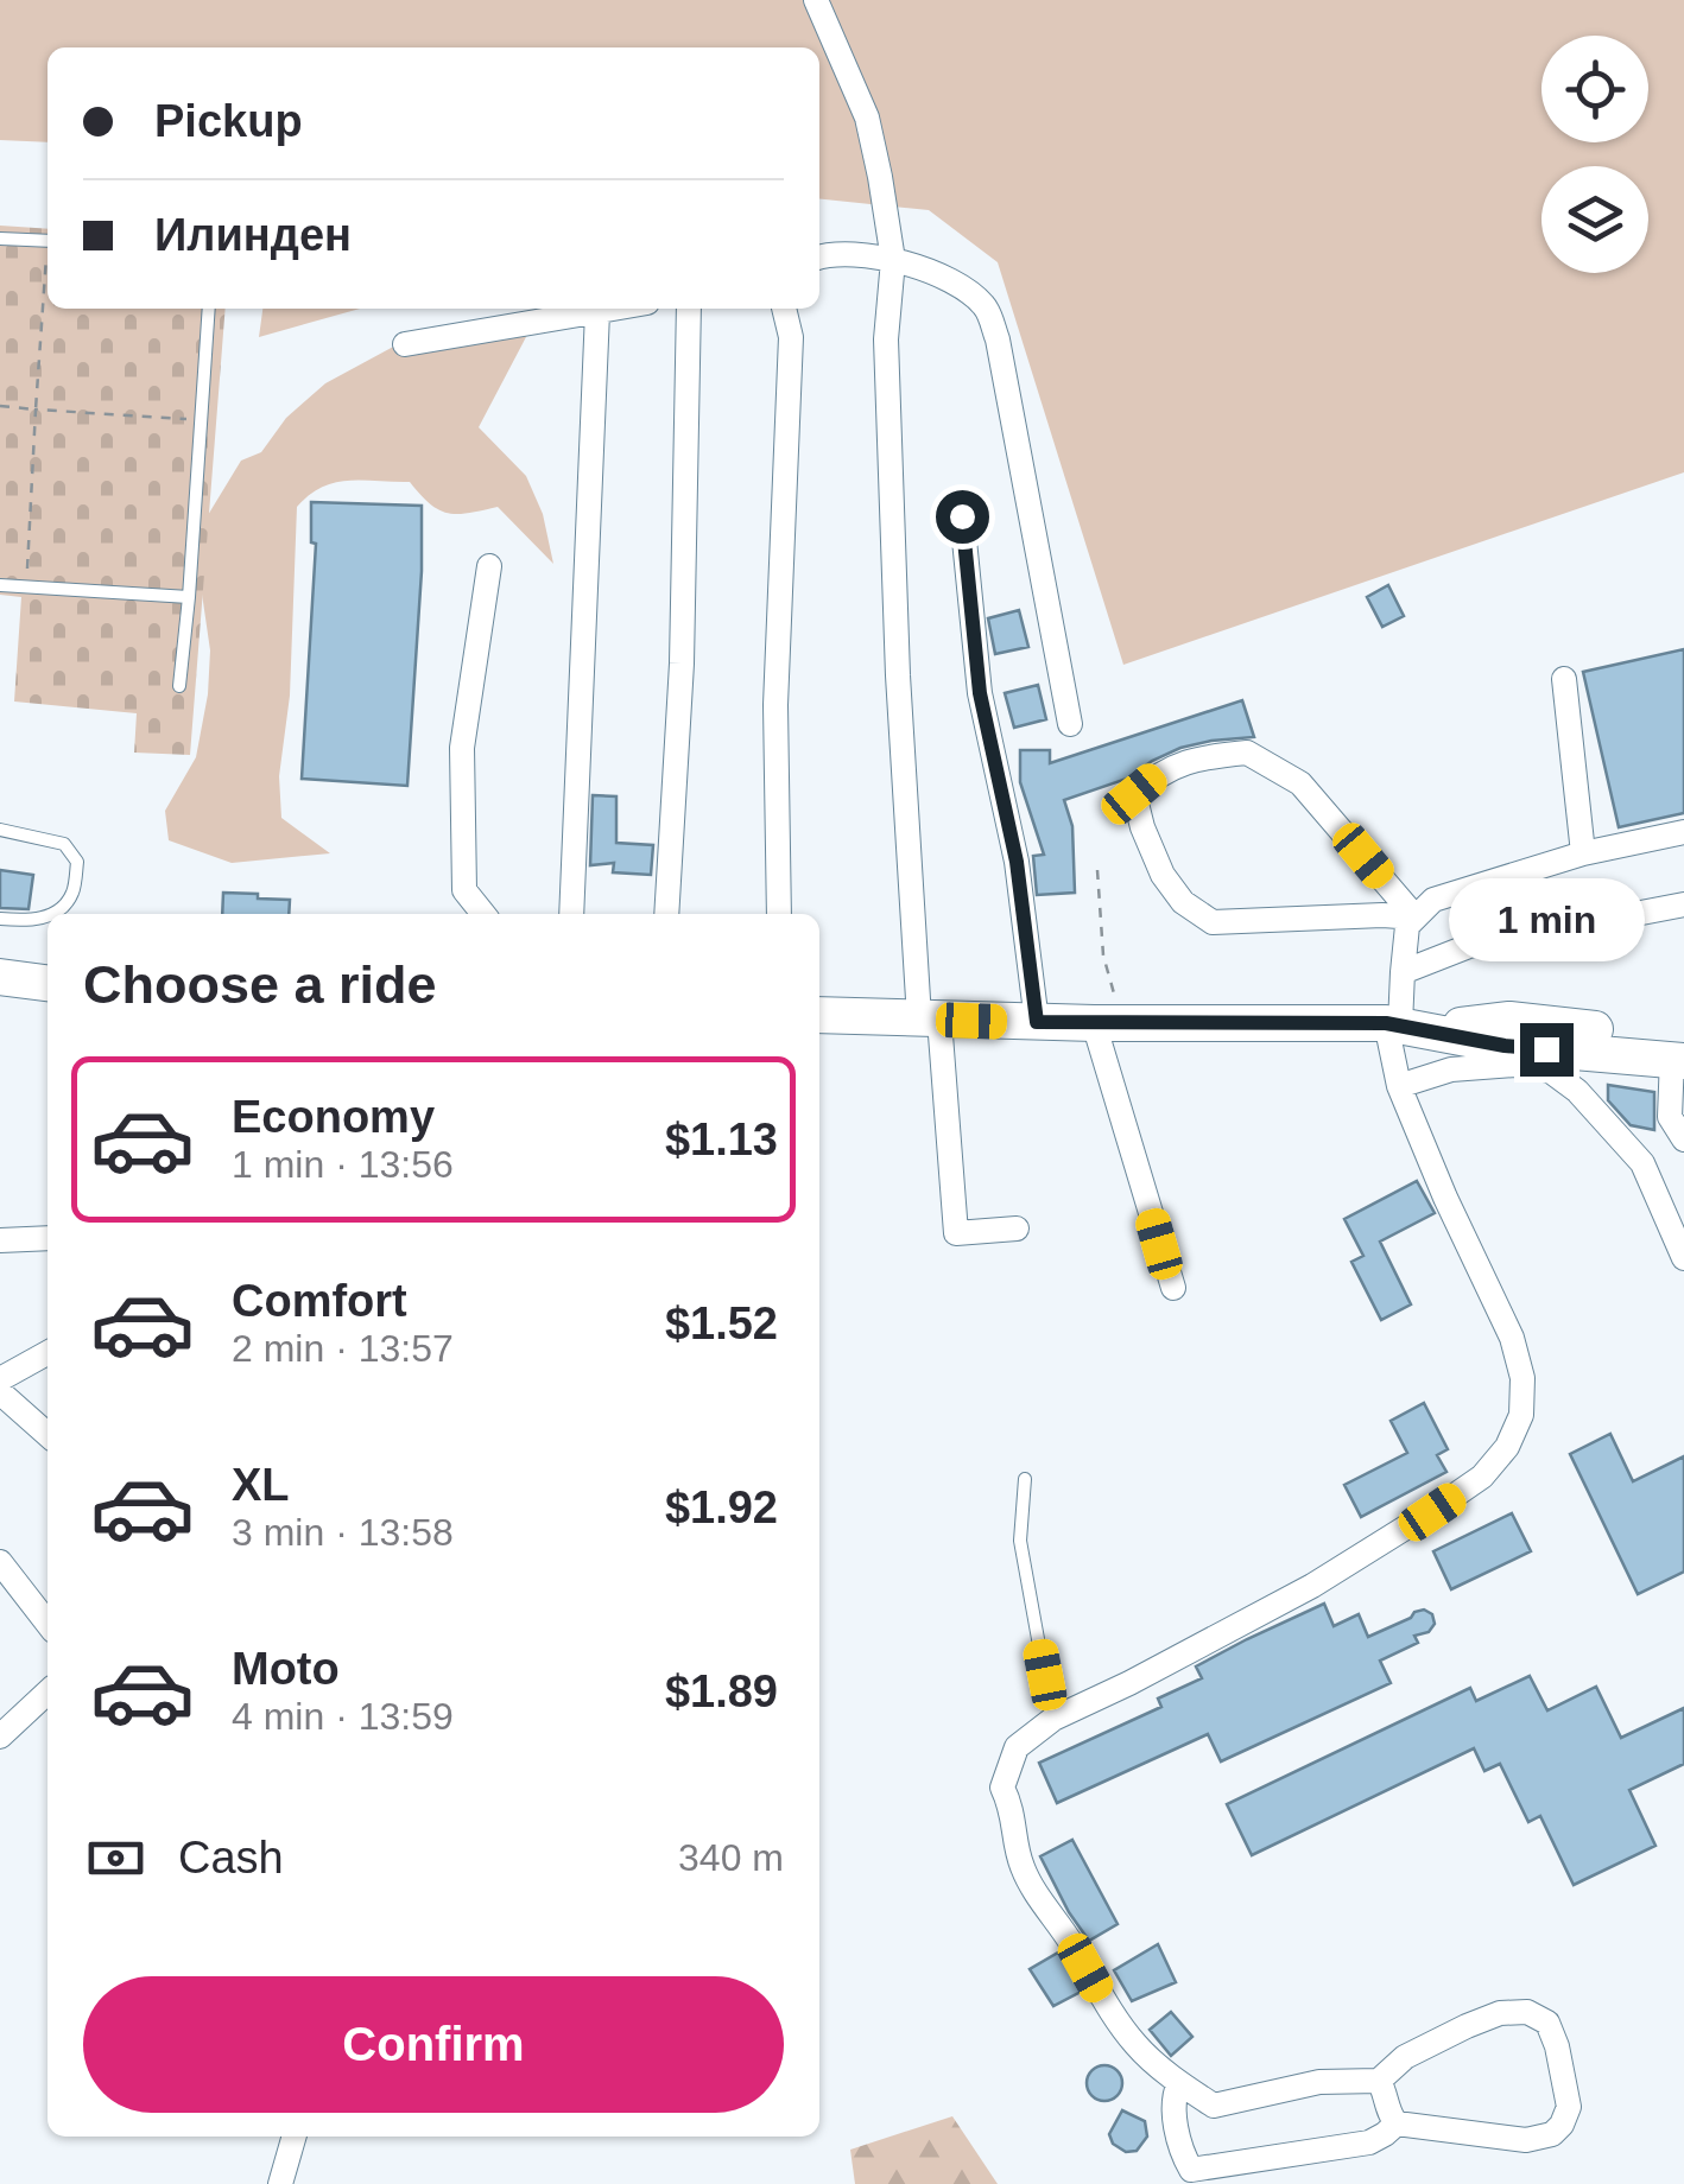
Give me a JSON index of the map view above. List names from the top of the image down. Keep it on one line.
{"page":{"banner":["Pickup","Илинден"],"bubble":"1 min","heading":"Choose a ride","list":[{"name":"Economy","note":"1 min · 13:56","value":"$1.13"},{"name":"Comfort","note":"2 min · 13:57","value":"$1.52"},{"name":"XL","note":"3 min · 13:58","value":"$1.92"},{"name":"Moto","note":"4 min · 13:59","value":"$1.89"}],"pay":["Cash","340 m"],"buttons":"Confirm"}}
